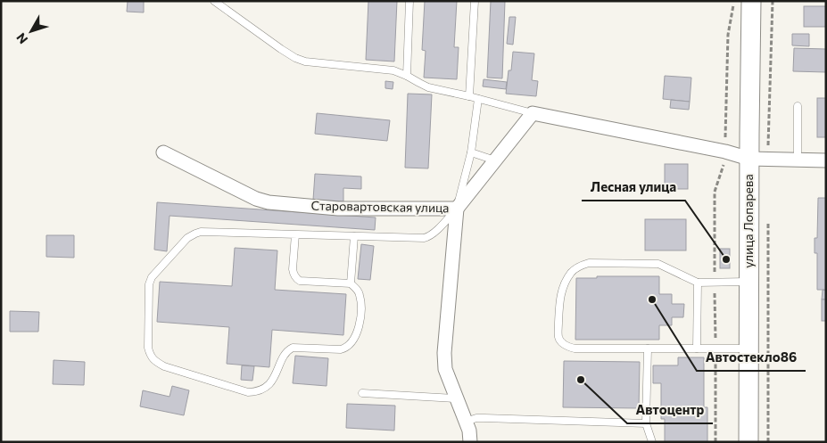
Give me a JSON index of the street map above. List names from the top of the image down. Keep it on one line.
{"streets":{"main road":["улица Лопарева"],"street":["Старовартовская улица"]},"places":["Лесная улица","Автостекло86","Автоцентр"],"north":"bottom left"}
